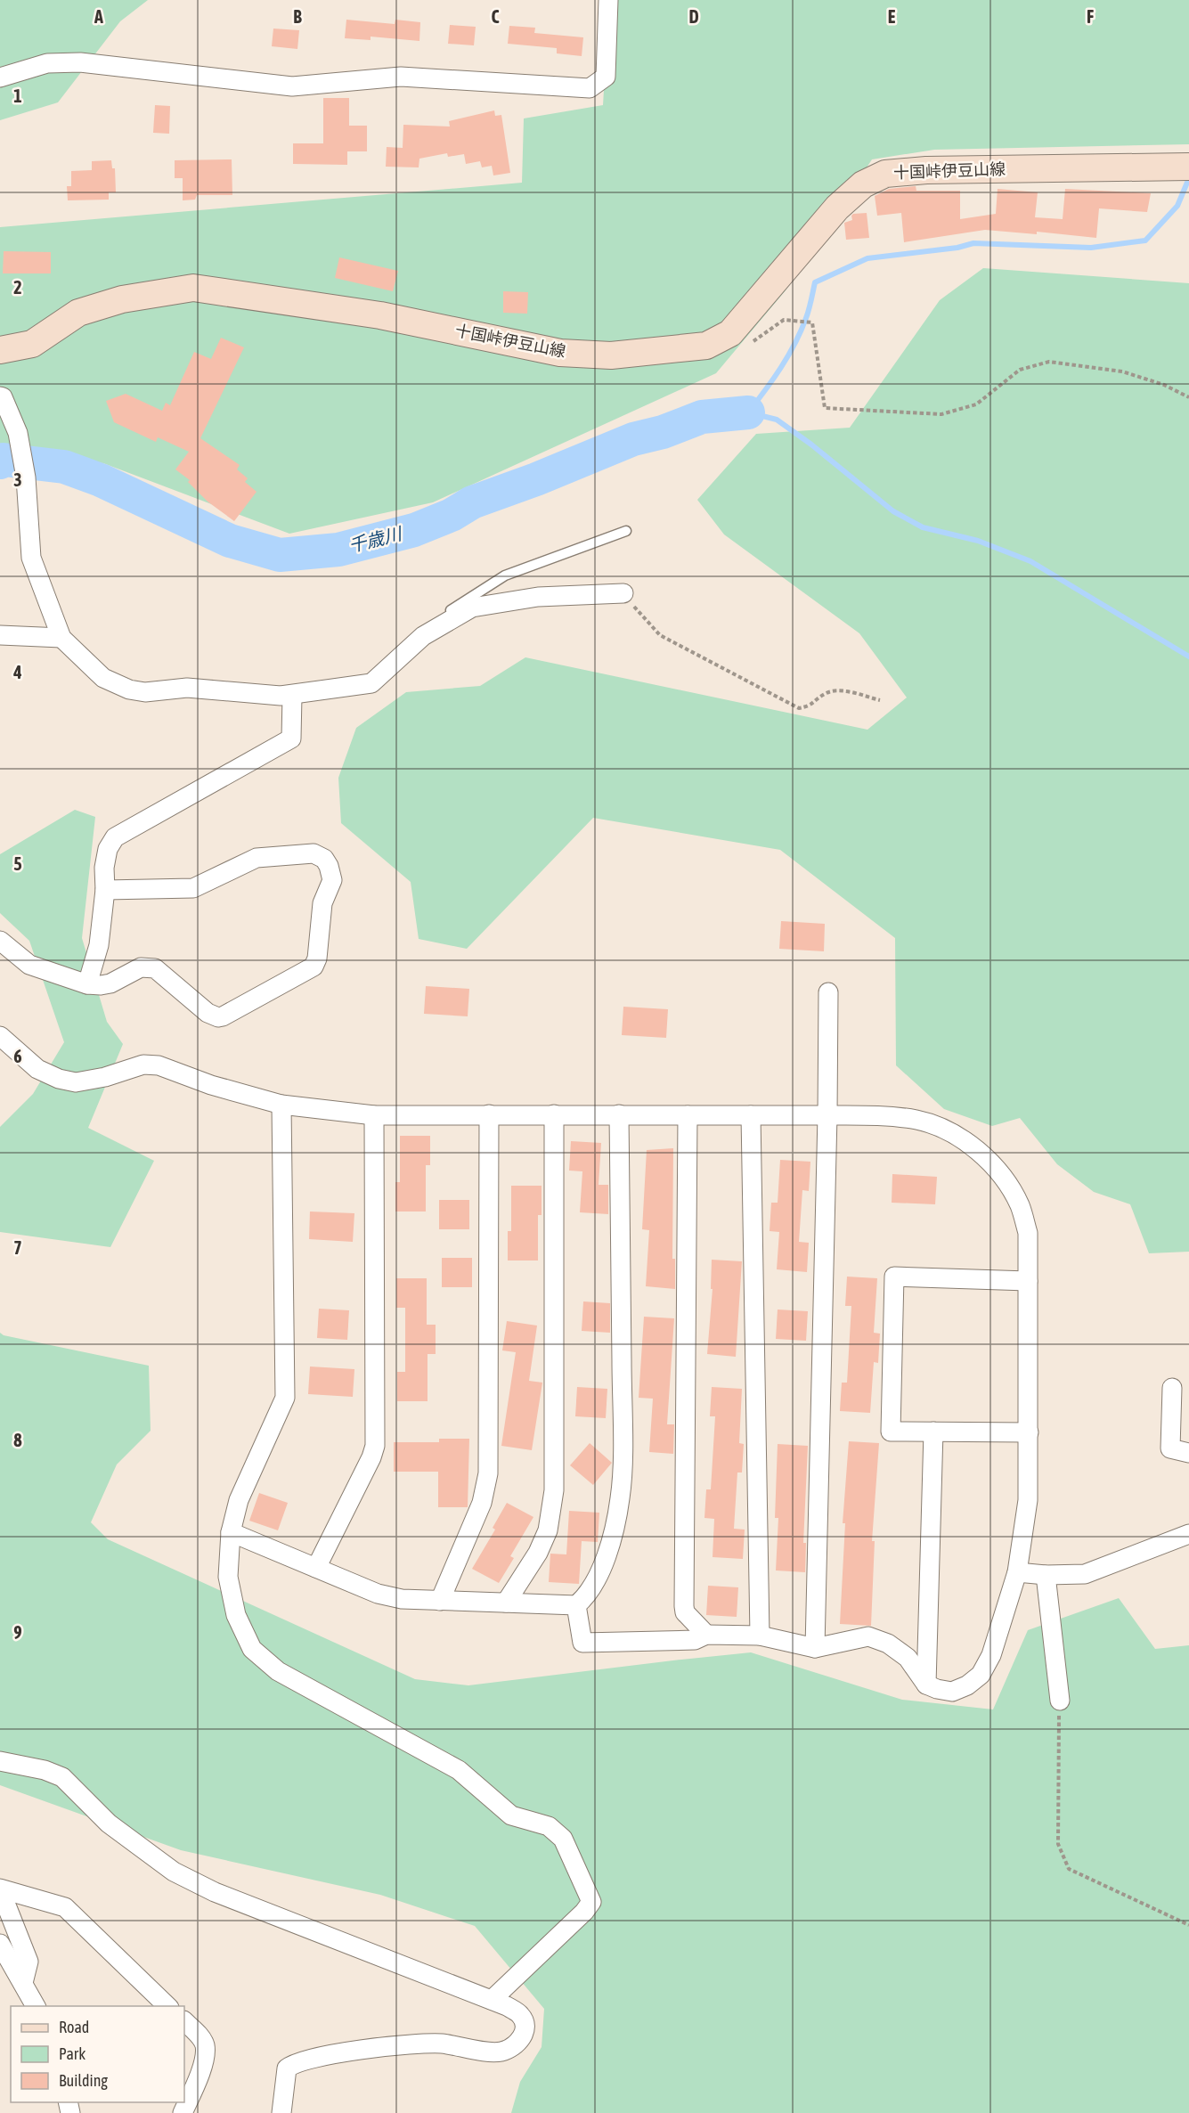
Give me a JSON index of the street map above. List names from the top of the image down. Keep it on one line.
{"streets":{"main road":["十国峠伊豆山線"]},"water":["千歳川"],"legend":["Road","Park","Building"],"grid":{"columns":["A","B","C","D","E","F"],"rows":["1","2","3","4","5","6","7","8","9"]}}
